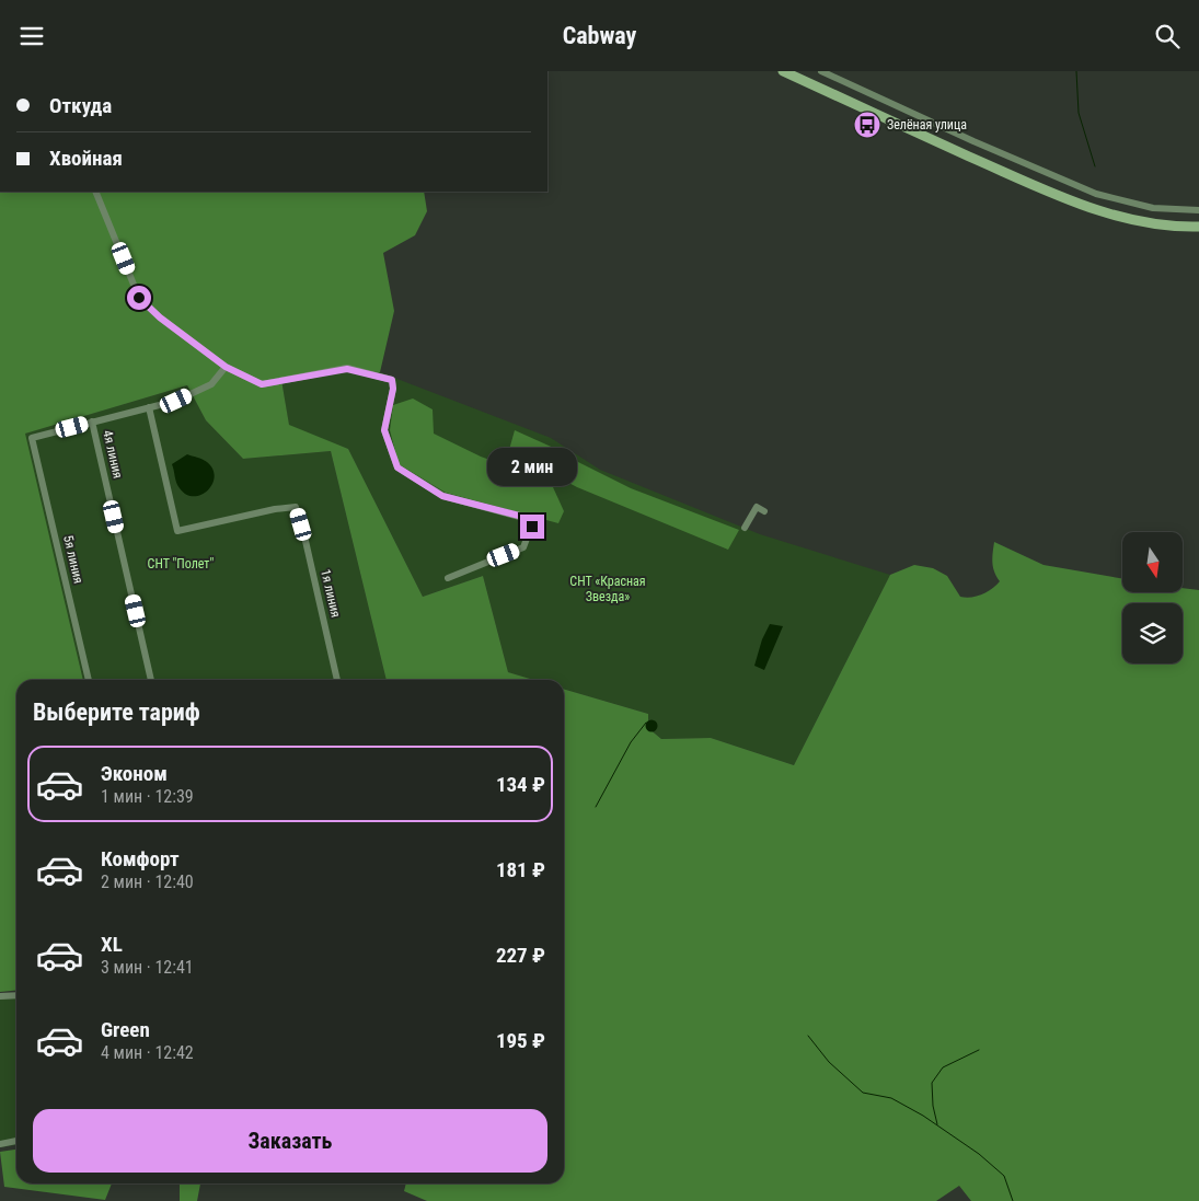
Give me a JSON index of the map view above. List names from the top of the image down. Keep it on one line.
{"streets":{"street":["4я линия","5я линия","1я линия"]},"crossings":[["4я линия","5я линия"]],"parks":["СНТ \"Полет\"","СНТ «Красная Звезда»"],"places":{"bus stop":["Зелёная улица"]},"north":"bottom","page":{"header":"Cabway","banner":["Откуда","Хвойная"],"bubble":"2 мин","heading":"Выберите тариф","list":[{"name":"Эконом","note":"1 мин · 12:39","value":"134 ₽"},{"name":"Комфорт","note":"2 мин · 12:40","value":"181 ₽"},{"name":"XL","note":"3 мин · 12:41","value":"227 ₽"},{"name":"Green","note":"4 мин · 12:42","value":"195 ₽"}],"buttons":"Заказать"}}
